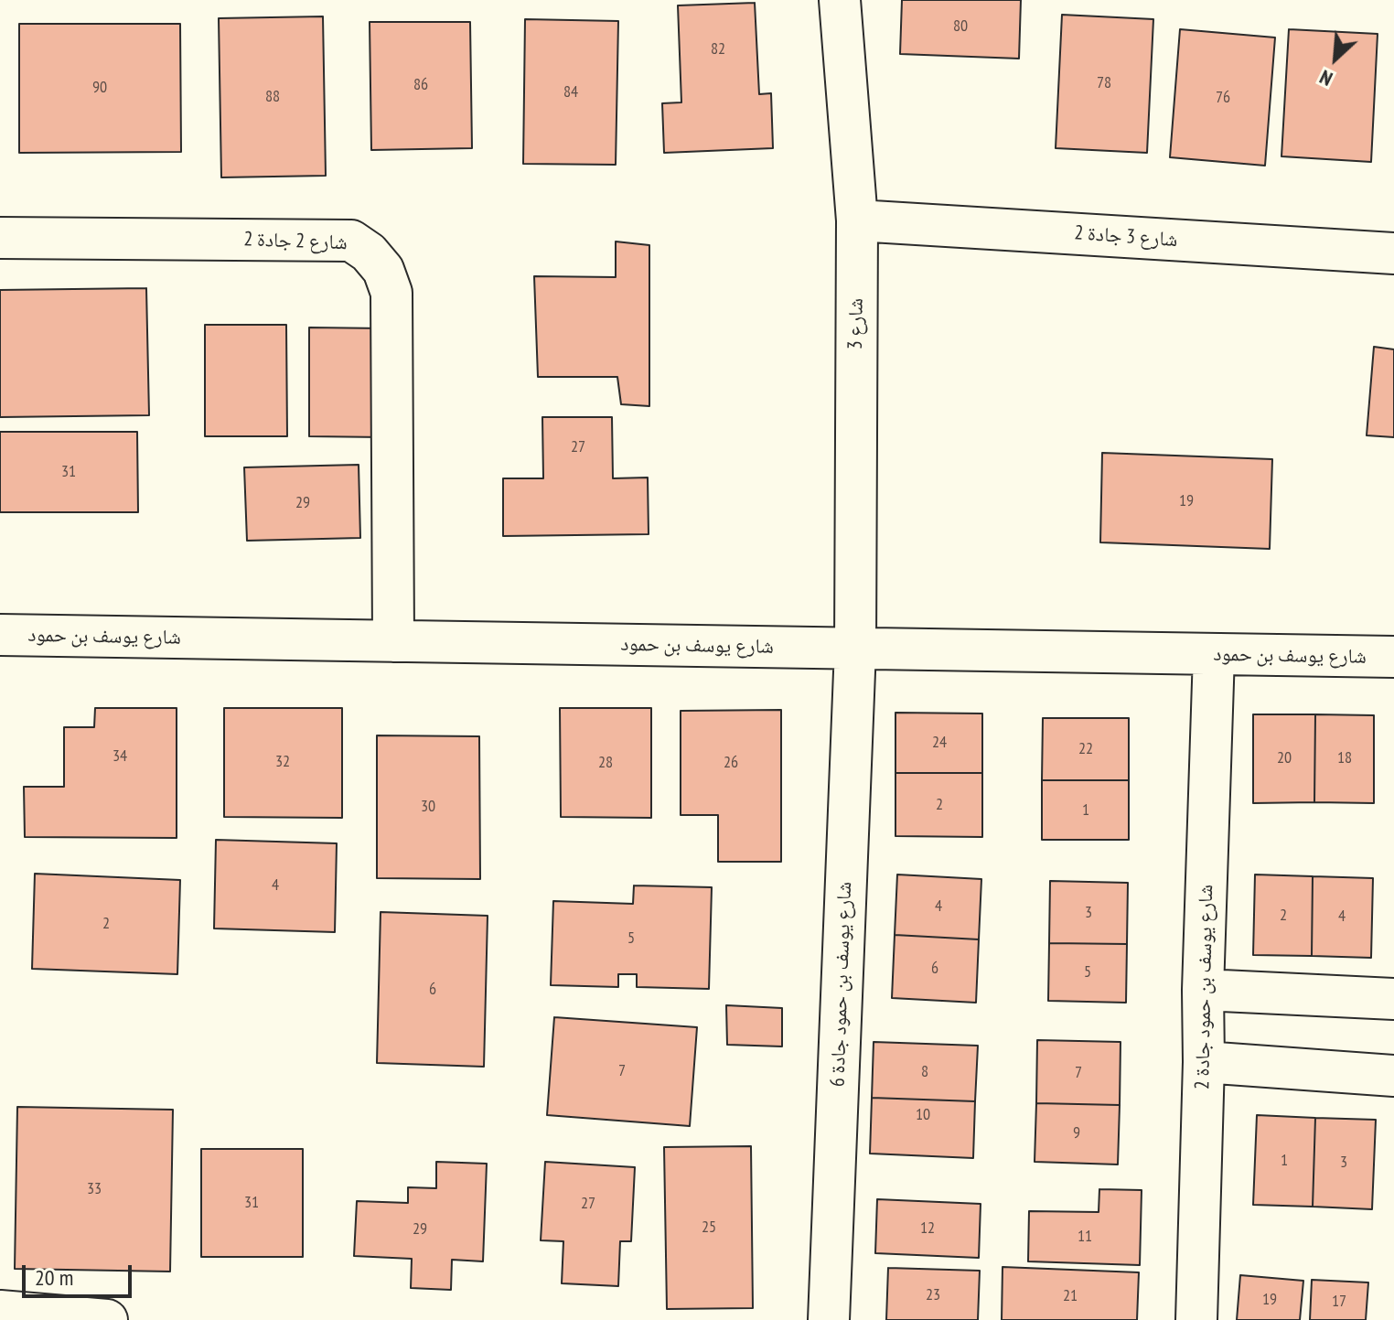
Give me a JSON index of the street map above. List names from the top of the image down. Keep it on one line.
{"streets":{"street":["شارع 3 جادة 2","شارع 2 جادة 2","شارع 3","شارع يوسف بن حمود","شارع يوسف بن حمود جادة 6","شارع يوسف بن حمود جادة 2"]},"crossings":[["شارع 3 جادة 2","شارع 3"],["شارع 2 جادة 2","شارع يوسف بن حمود"],["شارع 3","شارع يوسف بن حمود"],["شارع 3","شارع يوسف بن حمود جادة 6"],["شارع يوسف بن حمود","شارع يوسف بن حمود جادة 6"],["شارع يوسف بن حمود","شارع يوسف بن حمود جادة 2"]],"house_numbers":["80","82","78","86","90","84","88","76","27","31","19","29","24","22","34","20","18","32","28","26","2","30","1","4","4","3","2","4","2","5","6","5","6","7","8","7","10","9","1","3","33","31","27","25","12","29","11","23","21","19","17"],"scale_bar":"20 m","north":"bottom left"}
